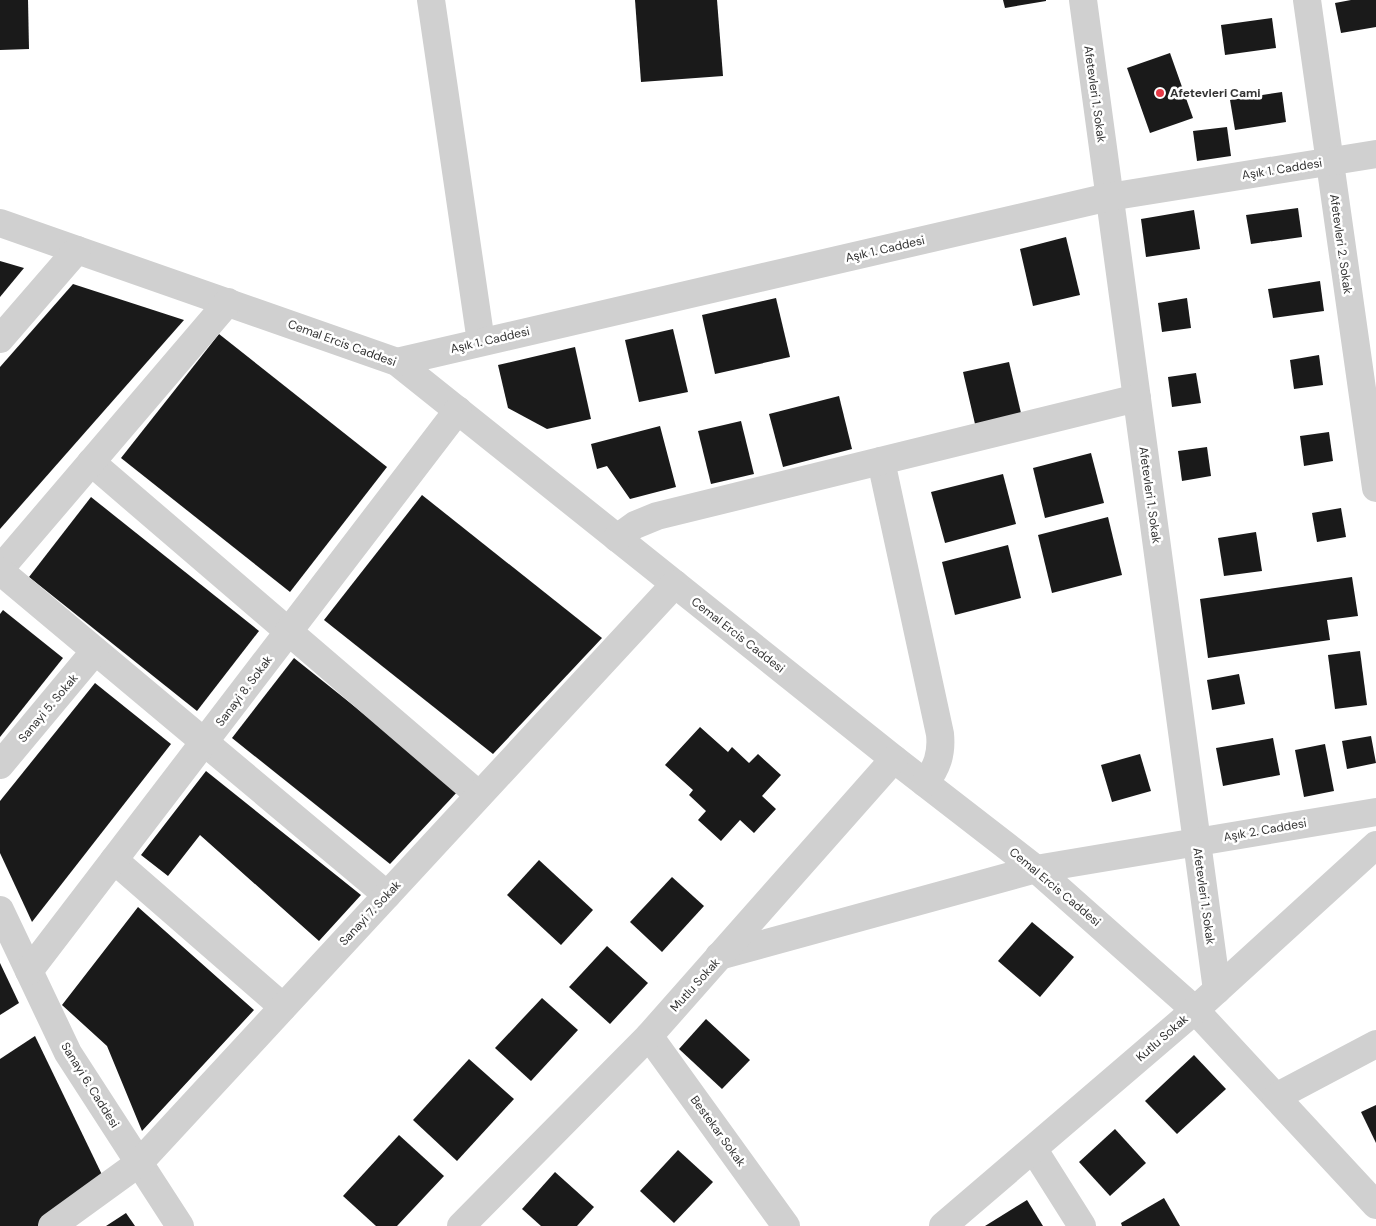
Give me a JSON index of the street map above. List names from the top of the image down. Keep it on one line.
{"streets":{"street":["Afetevleri 1. Sokak","Aşık 1. Caddesi","Afetevleri 2. Sokak","Cemal Ercis Caddesi","Sanayi 8. Sokak","Sanayi 5. Sokak","Aşık 2. Caddesi","Sanayi 7. Sokak","Mutlu Sokak","Kutlu Sokak","Sanayi 6. Caddesi","Bestekar Sokak"]},"crossings":[["Afetevleri 1. Sokak","Aşık 1. Caddesi"],["Afetevleri 1. Sokak","Aşık 2. Caddesi"],["Afetevleri 1. Sokak","Kutlu Sokak"],["Aşık 1. Caddesi","Afetevleri 2. Sokak"],["Aşık 1. Caddesi","Cemal Ercis Caddesi"],["Cemal Ercis Caddesi","Sanayi 8. Sokak"],["Cemal Ercis Caddesi","Aşık 2. Caddesi"],["Cemal Ercis Caddesi","Sanayi 7. Sokak"],["Cemal Ercis Caddesi","Mutlu Sokak"],["Cemal Ercis Caddesi","Kutlu Sokak"],["Sanayi 8. Sokak","Sanayi 6. Caddesi"],["Aşık 2. Caddesi","Mutlu Sokak"],["Sanayi 7. Sokak","Sanayi 6. Caddesi"],["Mutlu Sokak","Bestekar Sokak"]],"places":["Afetevleri Cami"]}
